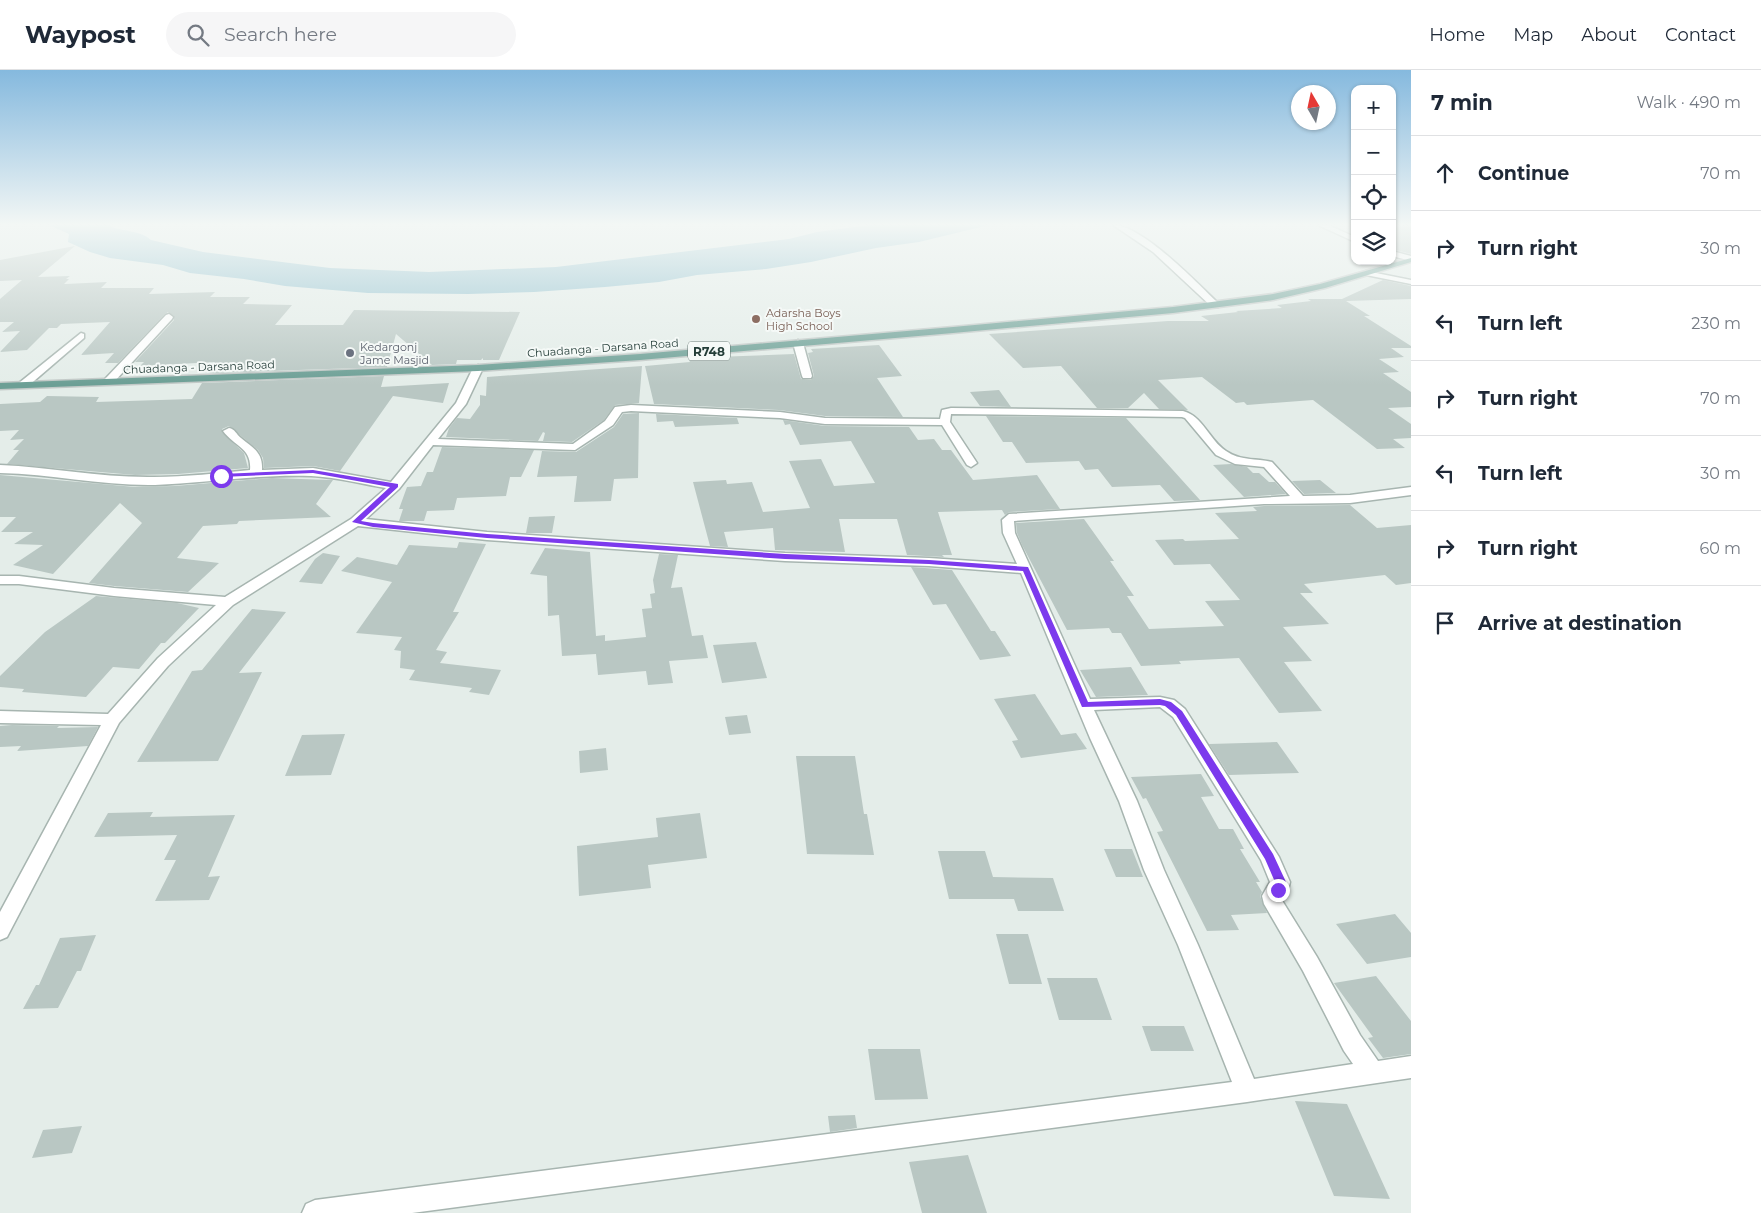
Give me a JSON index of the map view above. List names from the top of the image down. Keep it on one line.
{"streets":{"main road":["Chuadanga - Darsana Road","R748"]},"places":["Adarsha Boys High School","Kedargonj Jame Masjid"],"north":"top","page":{"header":"Waypost","search":"Search here","nav":["Home","Map","About","Contact"],"heading":["7 min","Walk · 490 m"],"map_buttons":["+","−"],"list":[["Continue","70 m"],["Turn right","30 m"],["Turn left","230 m"],["Turn right","70 m"],["Turn left","30 m"],["Turn right","60 m"],"Arrive at destination"]}}
